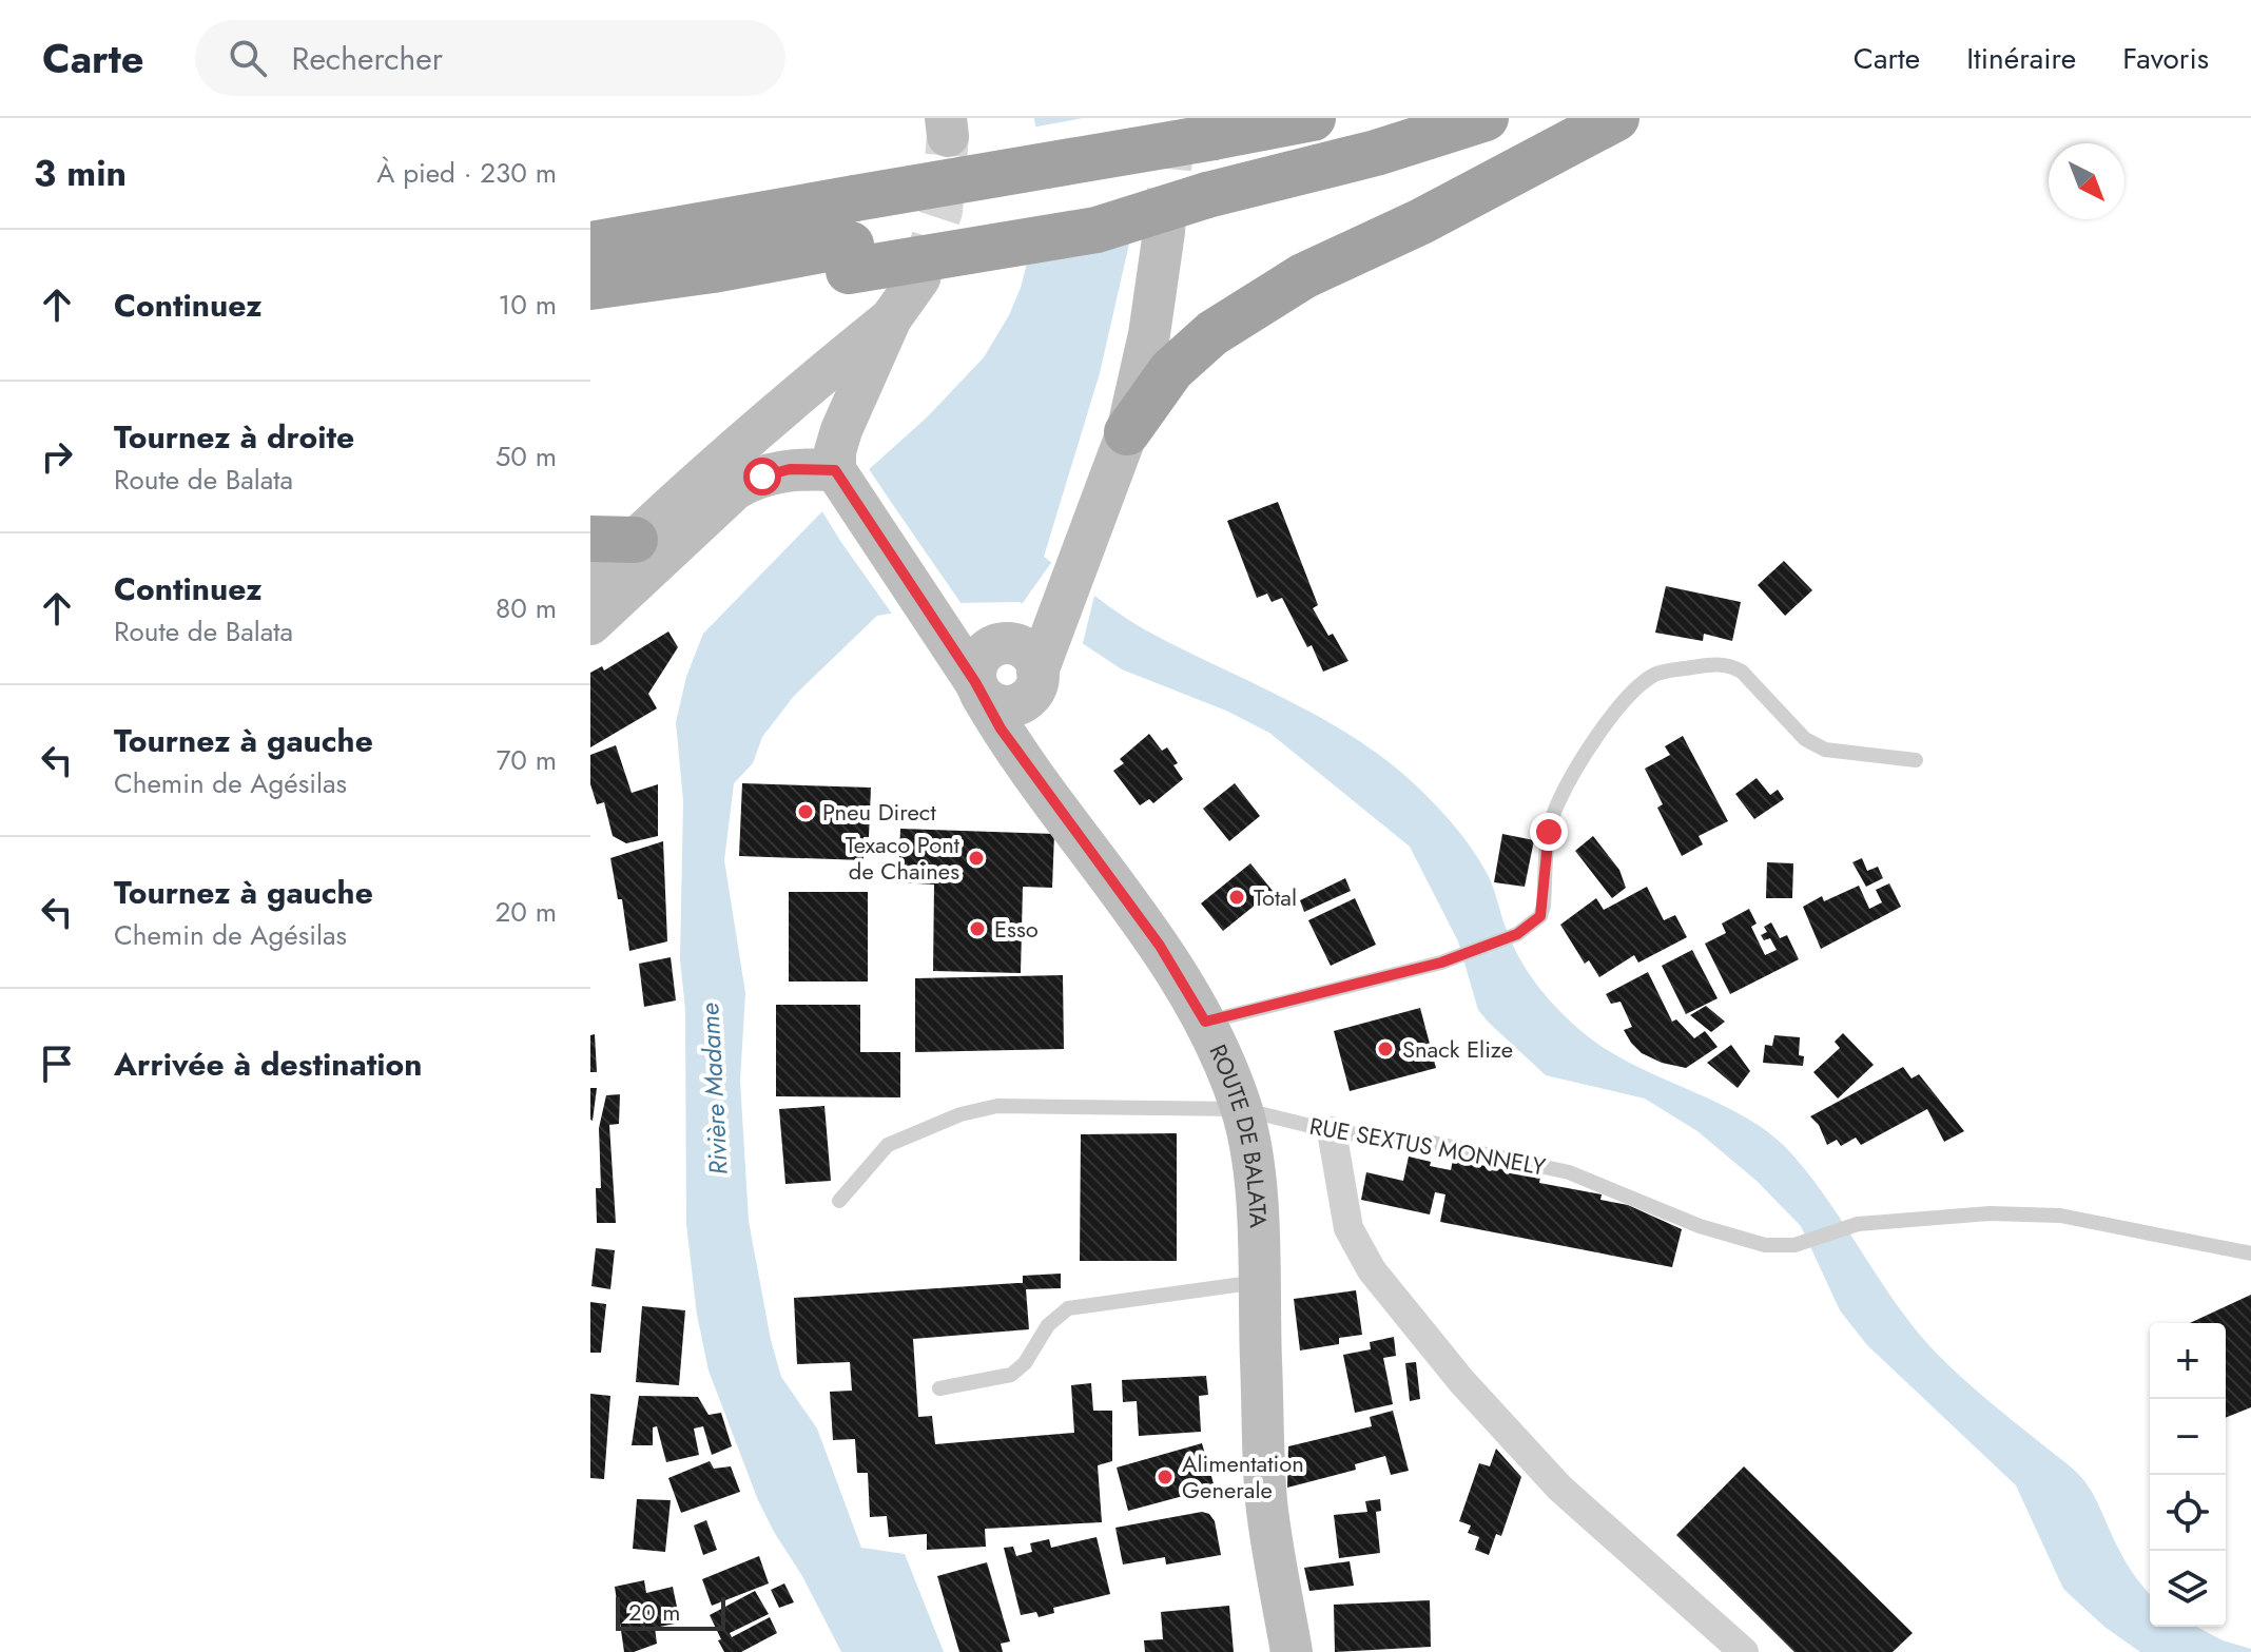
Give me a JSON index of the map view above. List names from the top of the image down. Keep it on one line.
{"streets":{"main road":["ROUTE DE BALATA"],"lane":["RUE SEXTUS MONNELY"]},"crossings":[["ROUTE DE BALATA","RUE SEXTUS MONNELY"]],"water":["Rivière Madame"],"places":["Pneu Direct","Texaco Pont de Chaines","Total","Esso","Snack Elize","Alimentation Generale"],"scale_bar":"20 m","north":"bottom right","page":{"header":"Carte","search":"Rechercher","nav":["Carte","Itinéraire","Favoris"],"heading":["3 min","À pied · 230 m"],"list":[["Continuez","10 m"],["Tournez à droite","Route de Balata","50 m"],["Continuez","Route de Balata","80 m"],["Tournez à gauche","Chemin de Agésilas","70 m"],["Tournez à gauche","Chemin de Agésilas","20 m"],"Arrivée à destination"],"map_buttons":["+","−"],"scale":"20 m"}}
